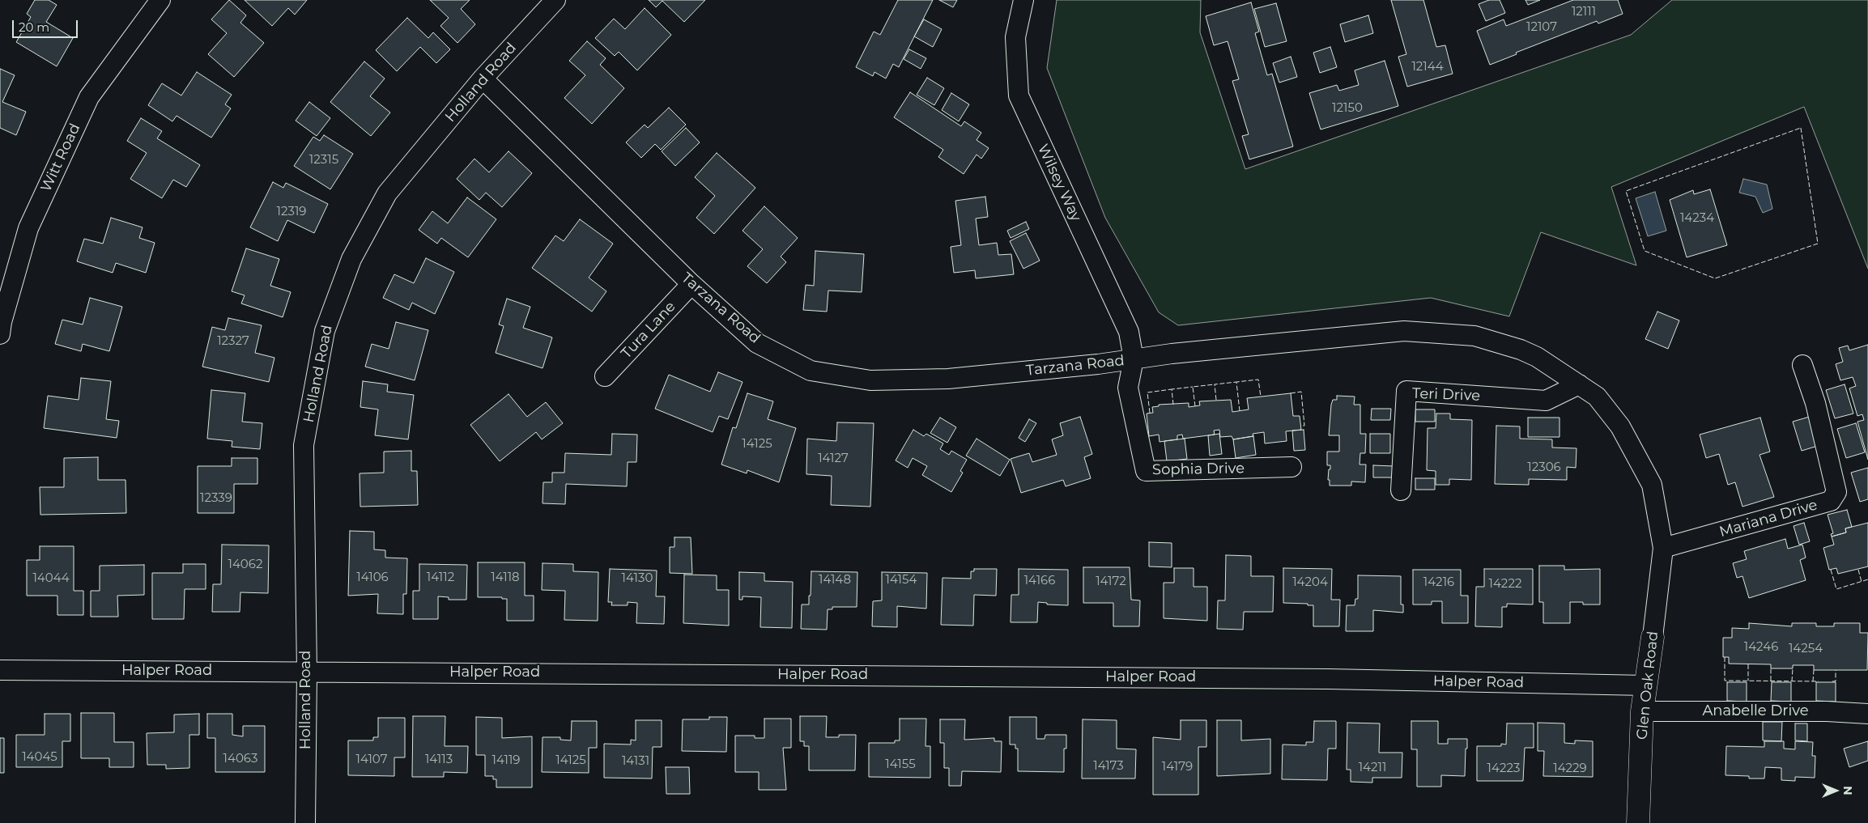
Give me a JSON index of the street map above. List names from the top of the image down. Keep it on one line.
{"streets":{"street":["Holland Road","Witt Road","Wilsey Way","Tarzana Road","Tura Lane","Teri Drive","Sophia Drive","Mariana Drive","Halper Road","Glen Oak Road","Anabelle Drive"]},"crossings":[["Holland Road","Tarzana Road"],["Holland Road","Halper Road"],["Wilsey Way","Tarzana Road"],["Wilsey Way","Sophia Drive"],["Tarzana Road","Tura Lane"],["Tarzana Road","Teri Drive"],["Tarzana Road","Sophia Drive"],["Tarzana Road","Mariana Drive"],["Tarzana Road","Glen Oak Road"],["Mariana Drive","Glen Oak Road"],["Halper Road","Glen Oak Road"],["Glen Oak Road","Anabelle Drive"]],"house_numbers":["12111","12107","12144","12150","12315","12319","14234","12327","14125","14127","12306","12339","14062","14106","14112","14118","14044","14130","14148","14154","14166","14172","14204","14216","14222","14246","14254","14045","14063","14107","14113","14119","14125","14131","14155","14173","14179","14211","14223","14229"],"scale_bar":"20 m","north":"right"}
